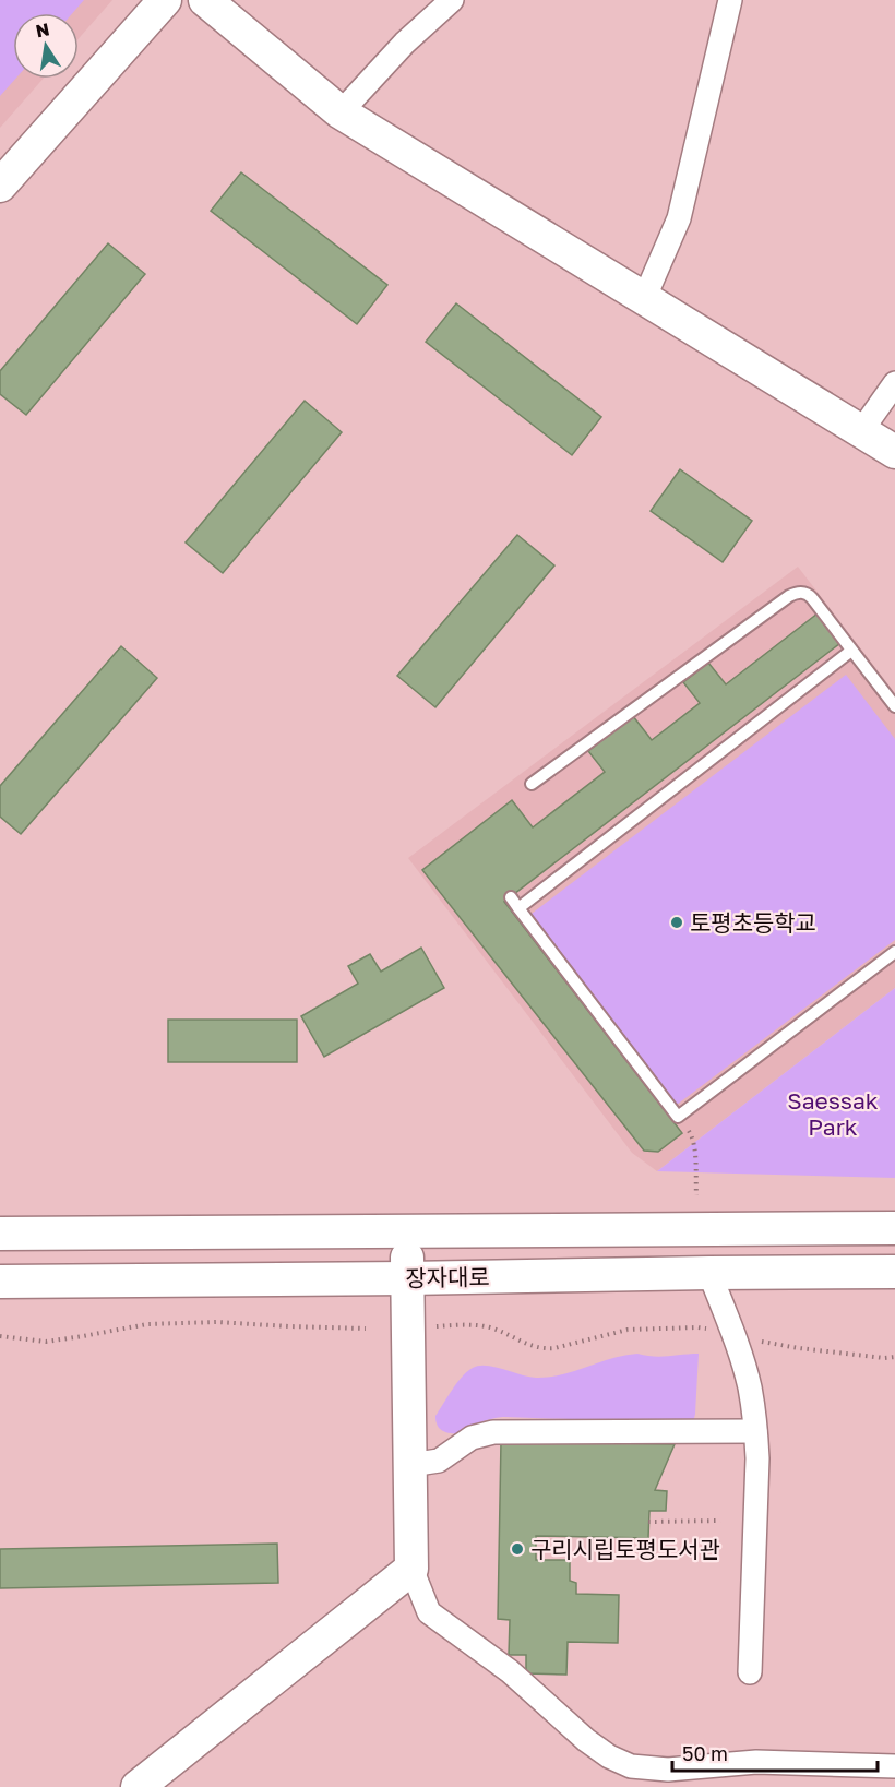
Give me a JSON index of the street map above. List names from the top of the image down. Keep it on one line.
{"streets":{"street":["장자대로"]},"parks":["Saessak Park"],"places":["토평초등학교","구리시립토평도서관"],"scale_bar":"50 m","north":"top"}
